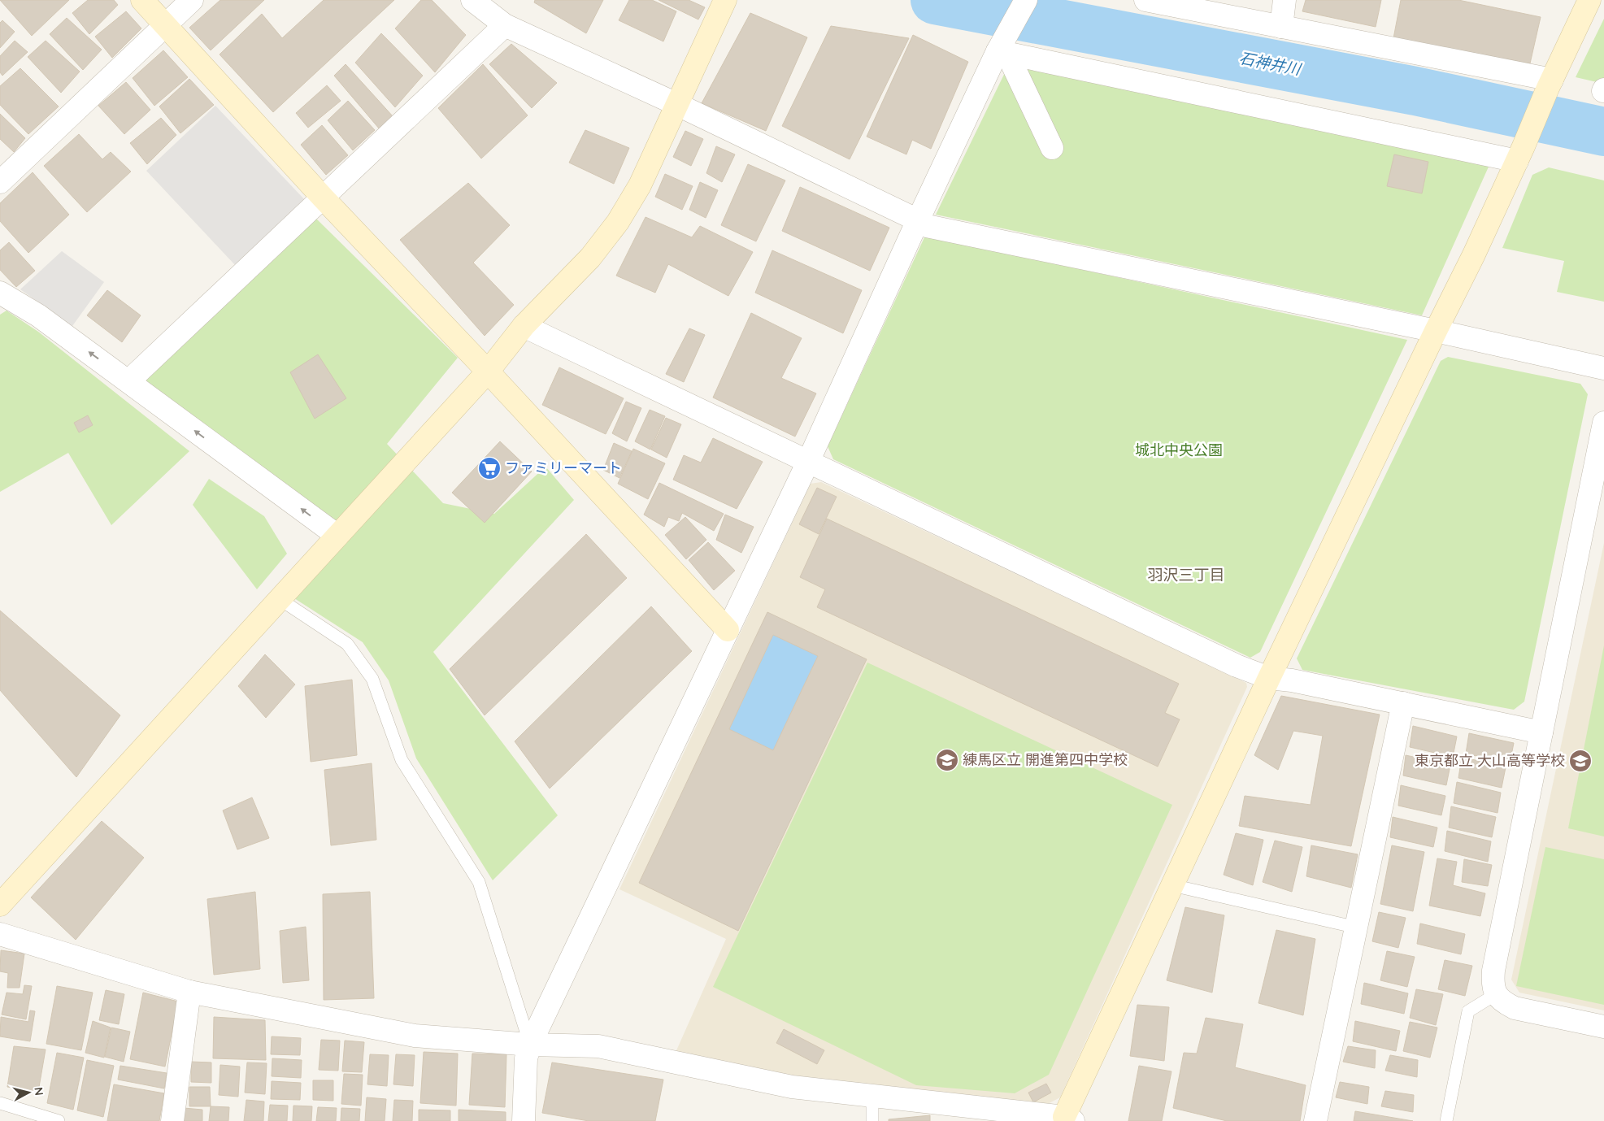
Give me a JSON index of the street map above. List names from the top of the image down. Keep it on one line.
{"districts":["羽沢三丁目"],"water":["石神井川"],"parks":["城北中央公園"],"places":{"supermarket":["ファミリーマート"],"school or university":["練馬区立 開進第四中学校","東京都立 大山高等学校"]},"north":"right"}
